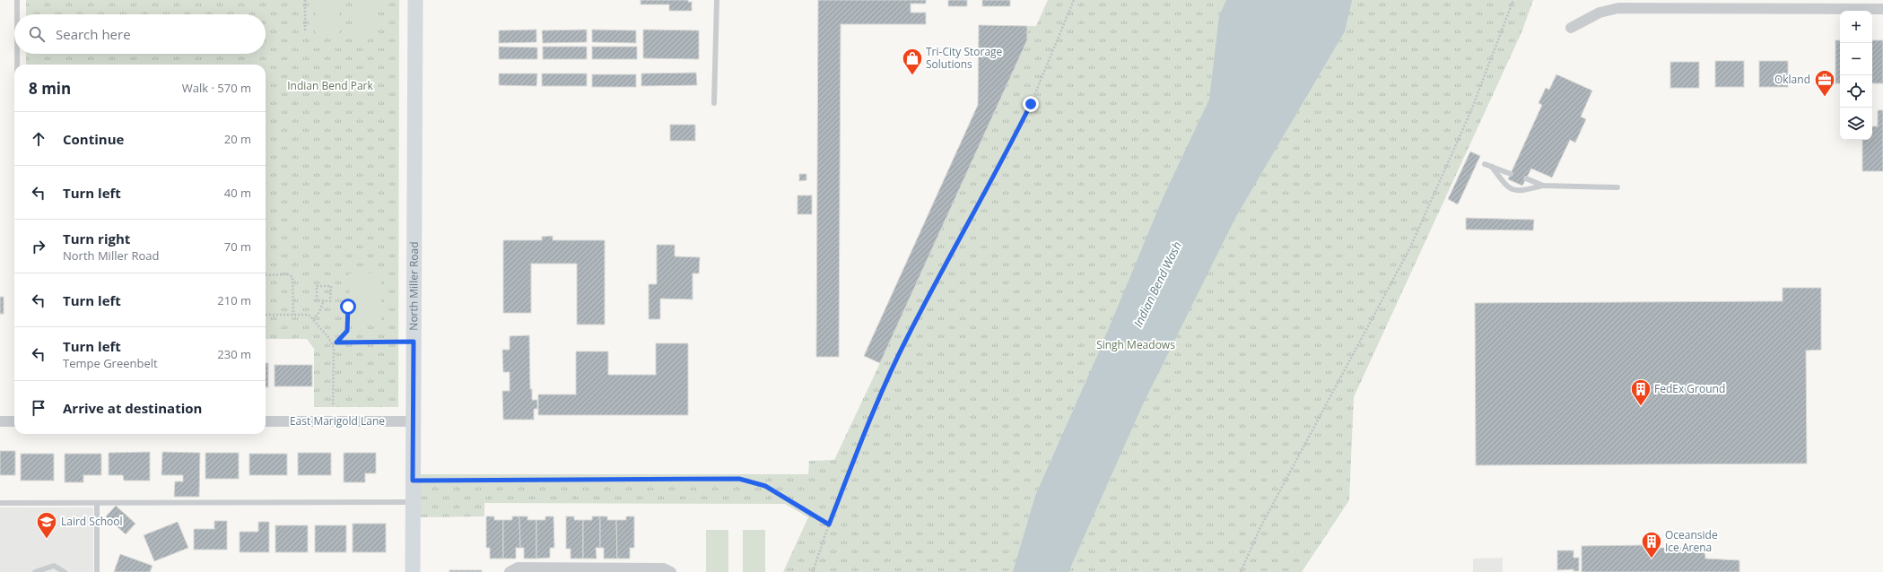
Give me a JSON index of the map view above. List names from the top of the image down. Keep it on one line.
{"streets":{"street":["North Miller Road","East Marigold Lane"]},"crossings":[["North Miller Road","East Marigold Lane"]],"water":["Indian Bend Wash"],"parks":["Indian Bend Park","Singh Meadows"],"places":{"shop":["Tri-City Storage Solutions"],"office":["Okland"],"building":["FedEx Ground","Oceanside Ice Arena"],"school or university":["Laird School"]},"page":{"map_buttons":["+","−"],"search":"Search here","heading":["8 min","Walk · 570 m"],"list":[["Continue","20 m"],["Turn left","40 m"],["Turn right","North Miller Road","70 m"],["Turn left","210 m"],["Turn left","Tempe Greenbelt","230 m"],"Arrive at destination"]}}
